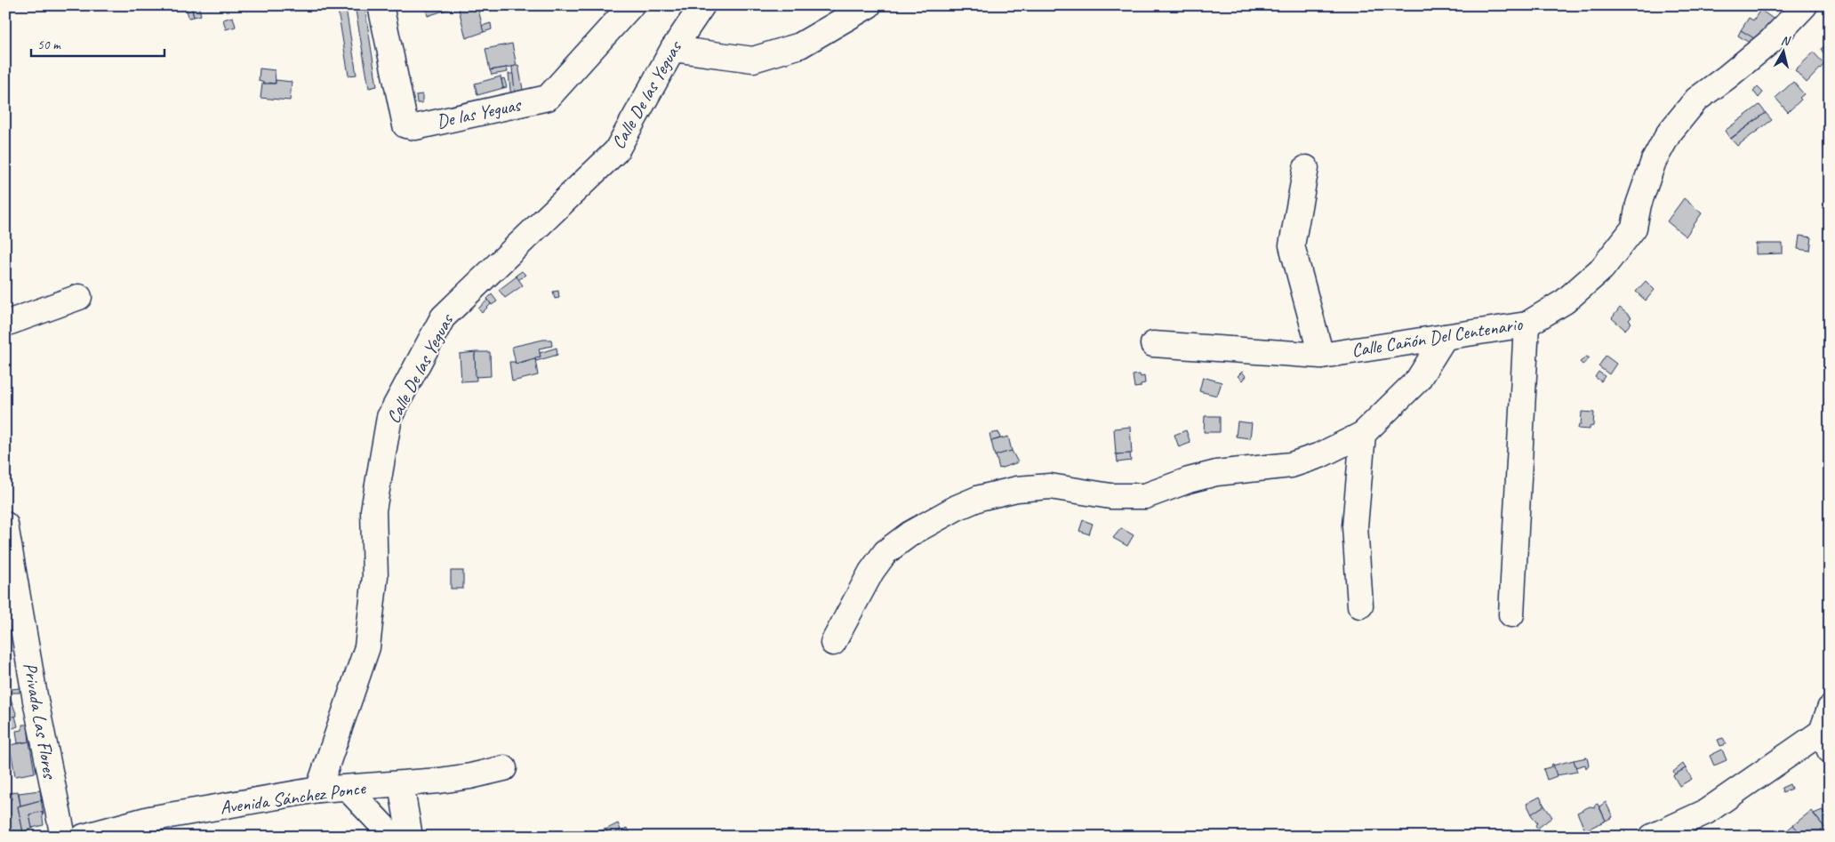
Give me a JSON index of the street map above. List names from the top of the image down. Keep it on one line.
{"streets":{"street":["Calle De las Yeguas","De las Yeguas","Calle Cañón Del Centenario","Privada Las Flores","Avenida Sánchez Ponce"]},"crossings":[["Calle De las Yeguas","Avenida Sánchez Ponce"]],"scale_bar":"50 m","north":"top"}
